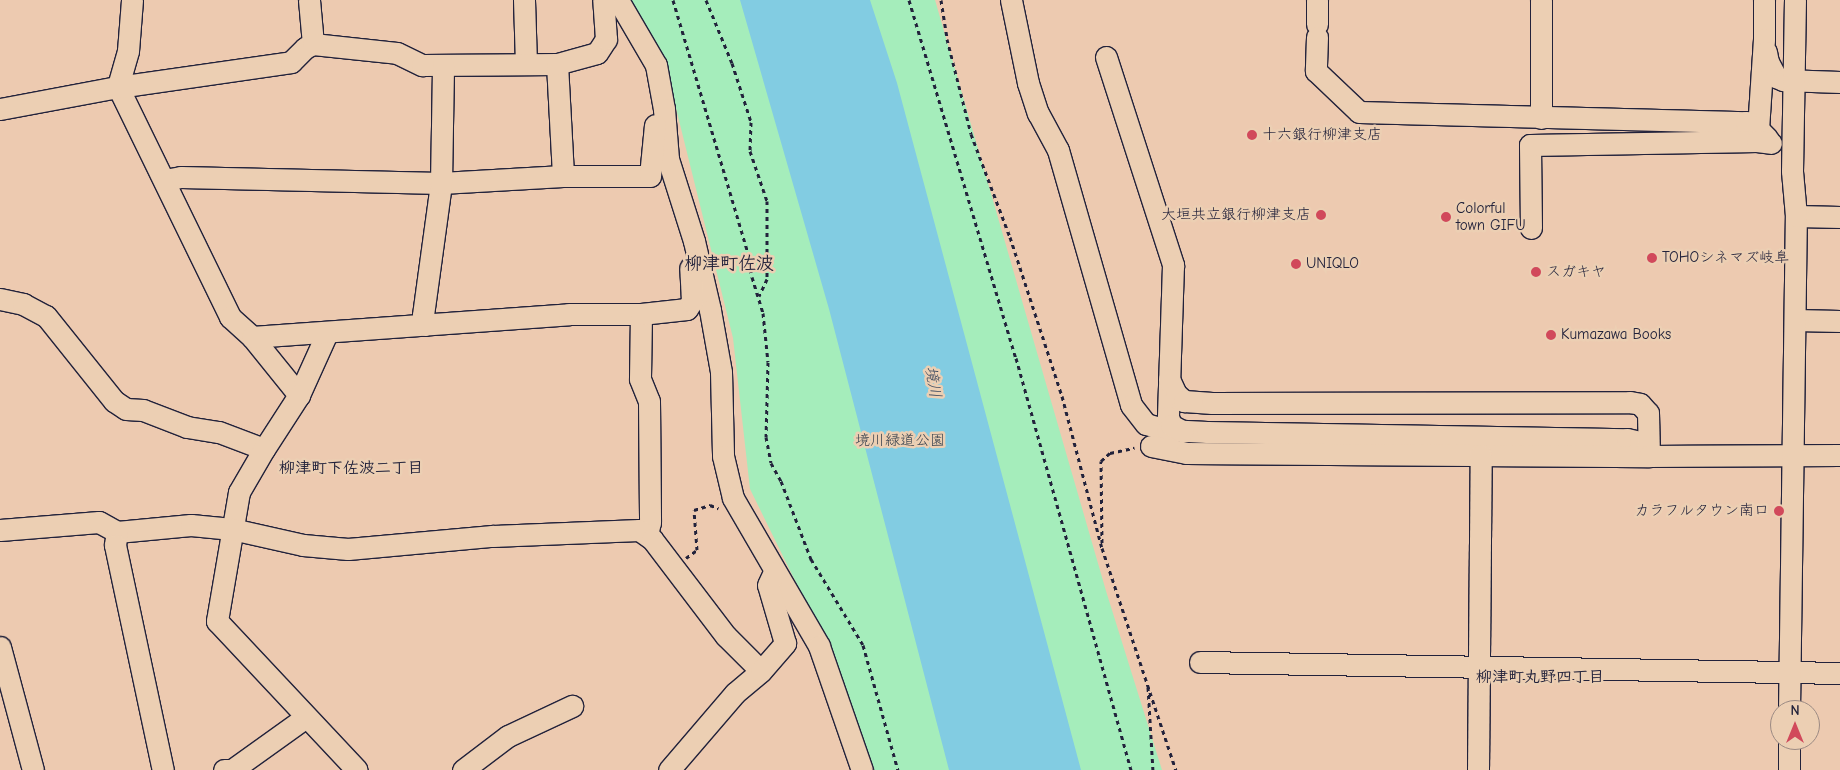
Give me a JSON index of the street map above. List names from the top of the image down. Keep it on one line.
{"districts":["柳津町佐波","柳津町下佐波二丁目","柳津町丸野四丁目"],"water":["境川"],"parks":["境川緑道公園"],"places":["十六銀行柳津支店","大垣共立銀行柳津支店","Colorful town GIFU","TOHOシネマズ岐阜","UNIQLO","スガキヤ","Kumazawa Books","カラフルタウン南口"],"north":"top"}
